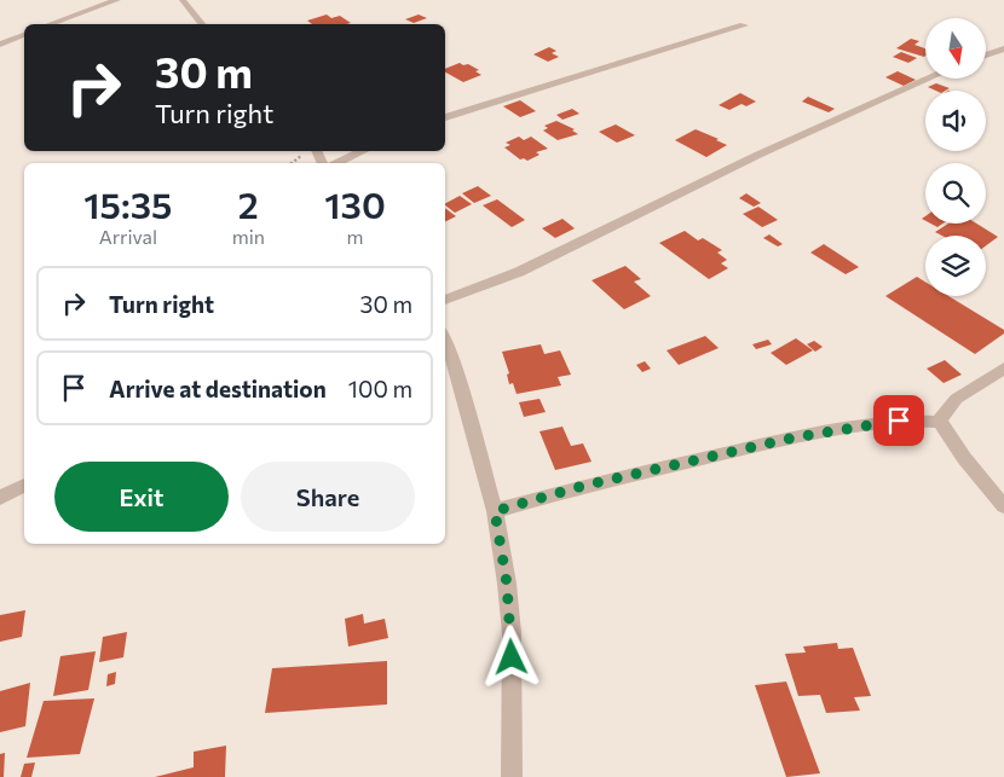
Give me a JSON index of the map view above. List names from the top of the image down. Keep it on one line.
{"north":"bottom","page":{"turn":["30 m","Turn right"],"eta":["15:35","Arrival","2","min","130","m"],"list":[{"name":"Turn right","value":"30 m"},{"name":"Arrive at destination","value":"100 m"}],"buttons":["Exit","Share"]}}
